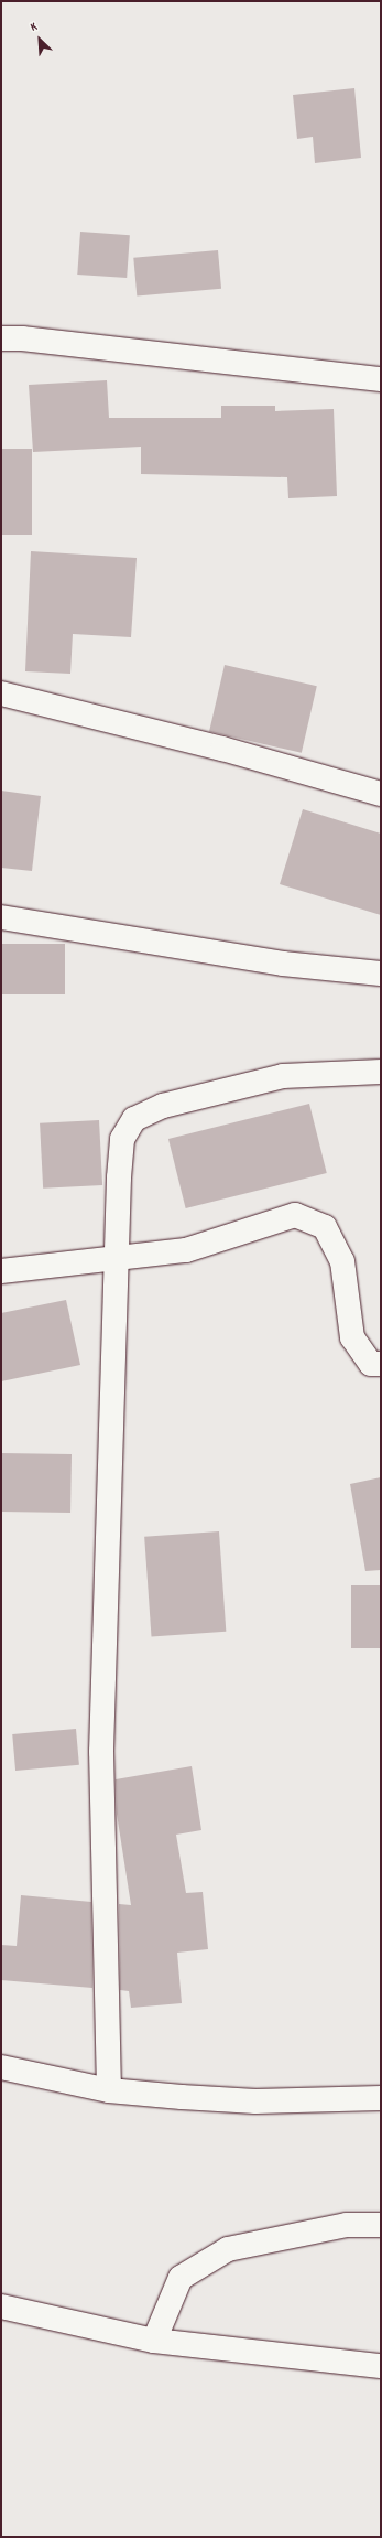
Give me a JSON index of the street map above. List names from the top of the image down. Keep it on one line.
{"north":"top left"}
